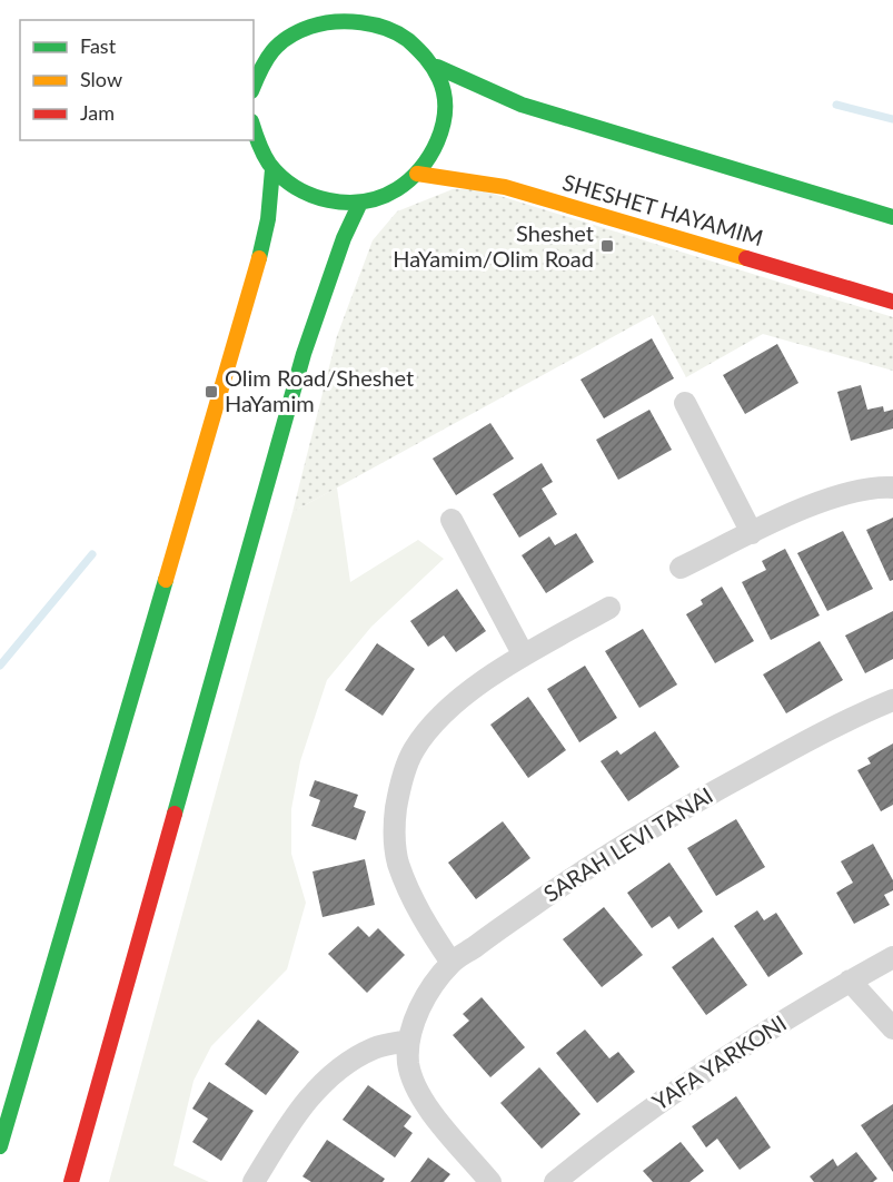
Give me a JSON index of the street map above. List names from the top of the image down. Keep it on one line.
{"streets":{"street":["SHESHET HAYAMIM","SARAH LEVI TANAI","YAFA YARKONI"]},"places":{"transit":["Sheshet HaYamim/Olim Road","Olim Road/Sheshet HaYamim"]},"legend":["Fast","Slow","Jam"]}
